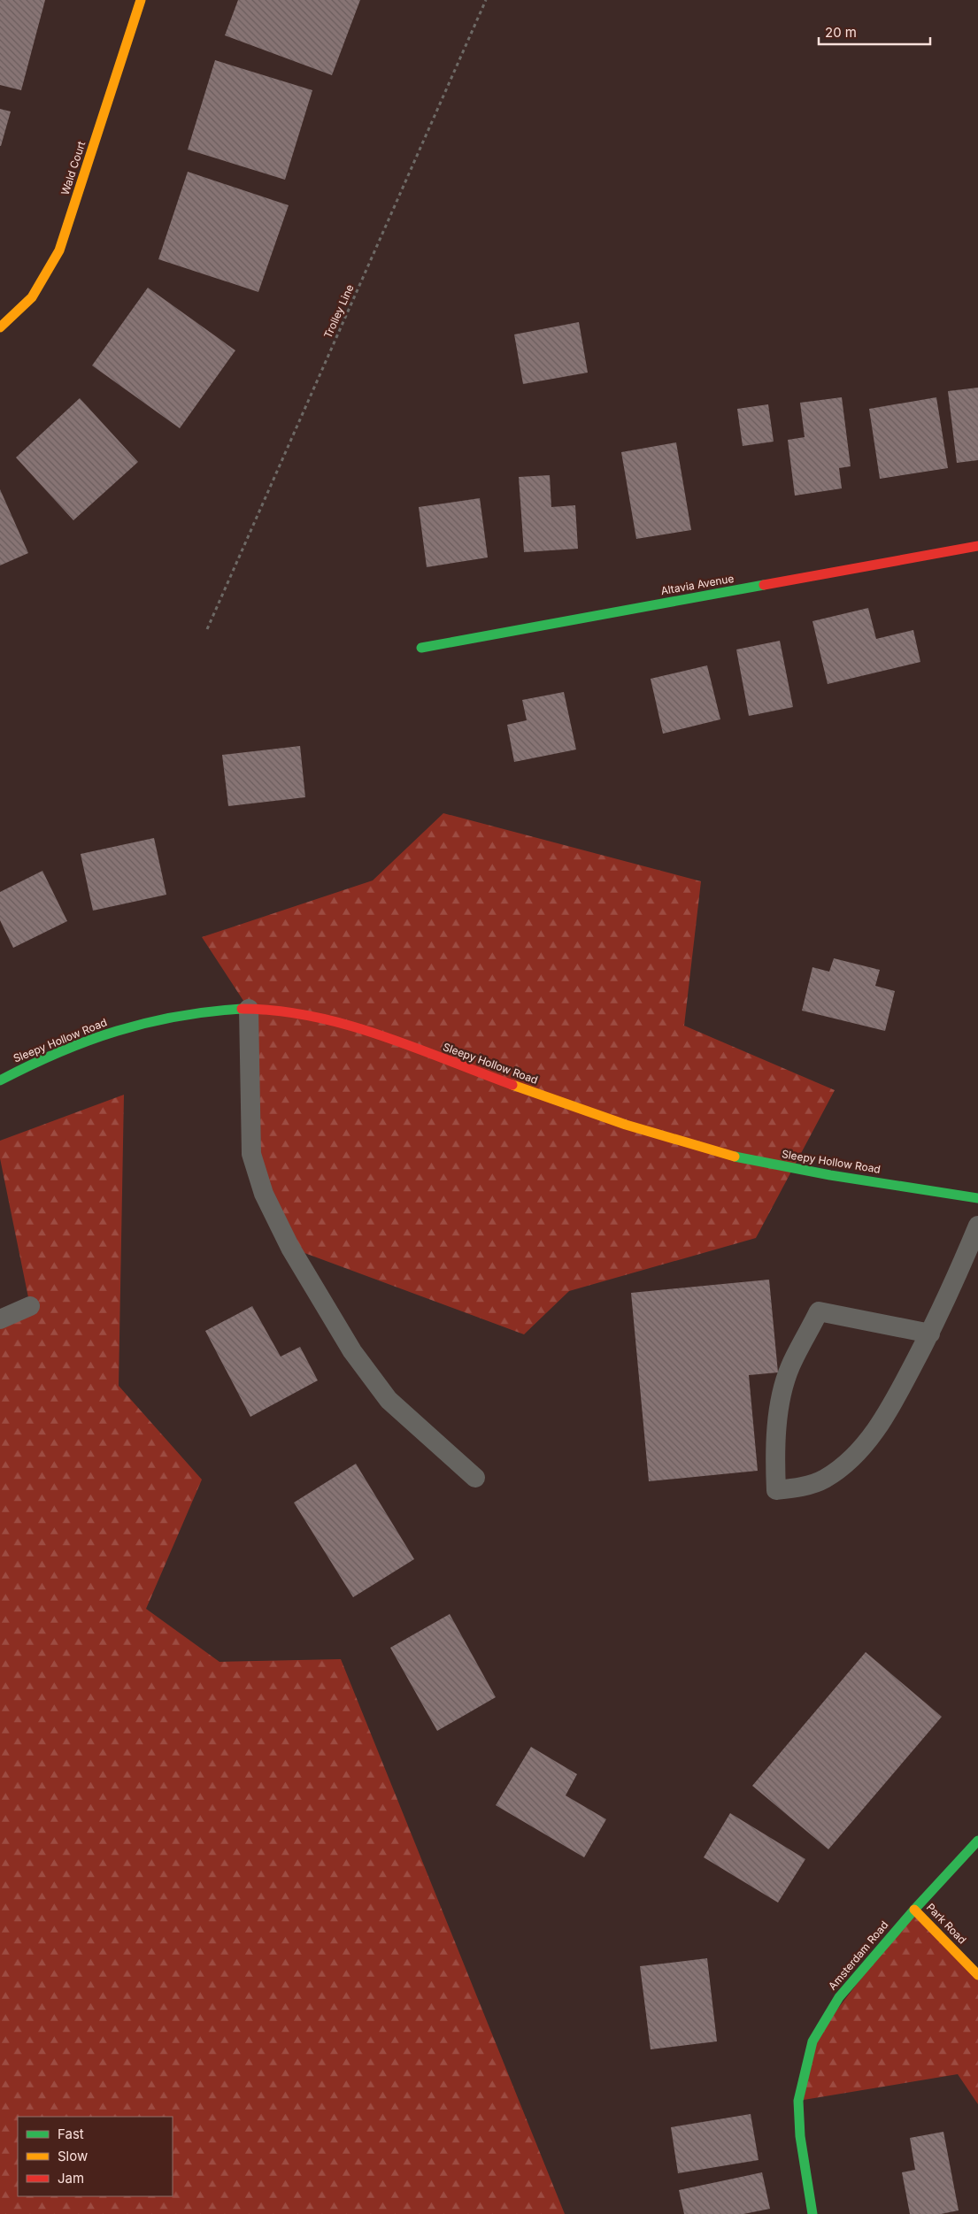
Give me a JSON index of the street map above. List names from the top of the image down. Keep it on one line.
{"streets":{"street":["Wald Court","Altavia Avenue","Sleepy Hollow Road","Park Road","Amsterdam Road"],"path":["Trolley Line"]},"crossings":[["Park Road","Amsterdam Road"]],"legend":["Fast","Slow","Jam"],"scale_bar":"20 m"}
